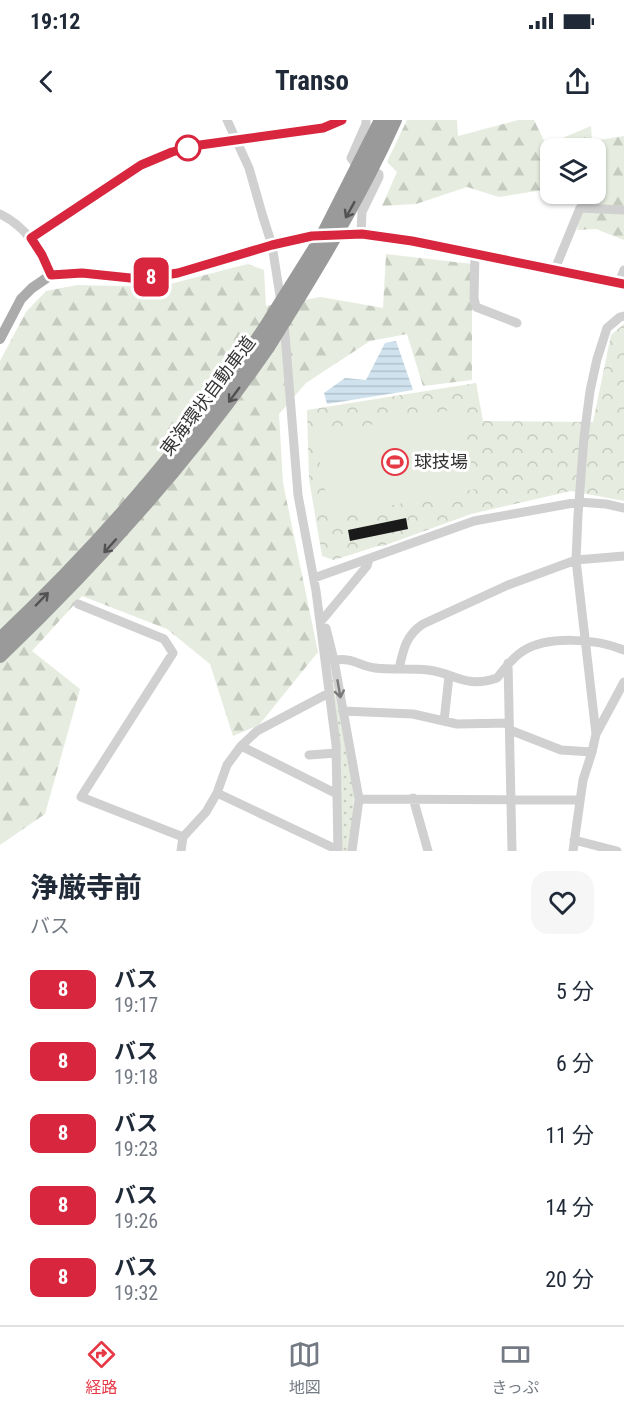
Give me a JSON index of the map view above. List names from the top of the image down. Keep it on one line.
{"streets":{"highway":["東海環状自動車道"]},"places":{"sports":["球技場"]},"lines":["bus line 8"],"page":{"status":"19:12","header":"Transo","on_map":"8","heading":["浄厳寺前","バス"],"list":[{"mark":"8","name":"バス","note":"19:17","value":"5 分"},{"mark":"8","name":"バス","note":"19:18","value":"6 分"},{"mark":"8","name":"バス","note":"19:23","value":"11 分"},{"mark":"8","name":"バス","note":"19:26","value":"14 分"},{"mark":"8","name":"バス","note":"19:32","value":"20 分"}],"tabs":["経路","地図","きっぷ"]}}
